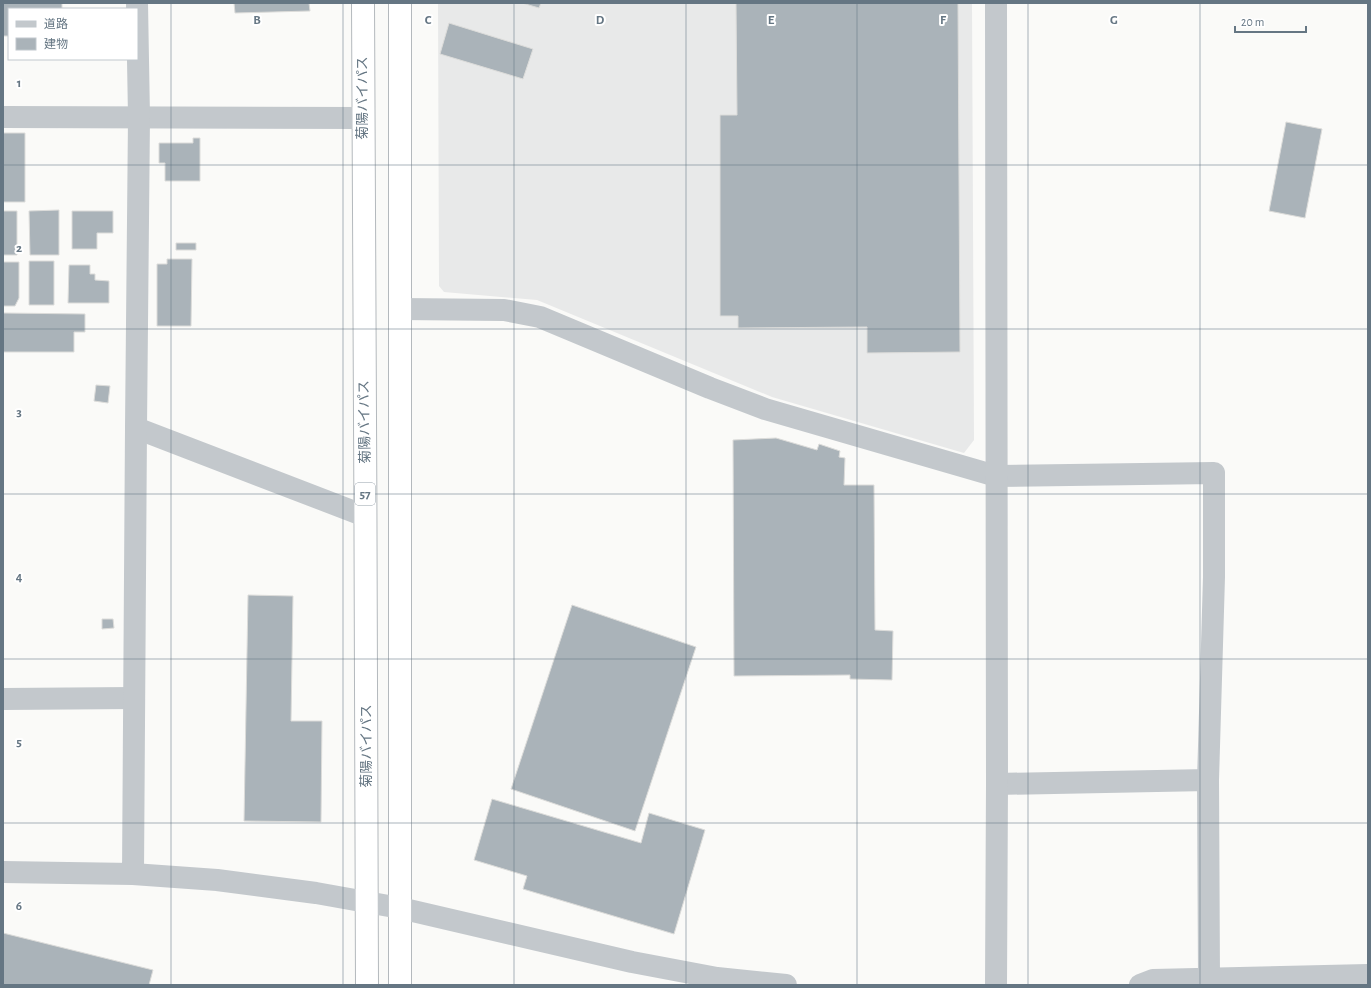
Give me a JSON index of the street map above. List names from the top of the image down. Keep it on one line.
{"streets":{"highway":["菊陽バイパス","57"]},"legend":["道路","建物"],"scale_bar":"20 m","grid":{"columns":["B","C","D","E","F","G"],"rows":["1","2","3","4","5","6"]}}
